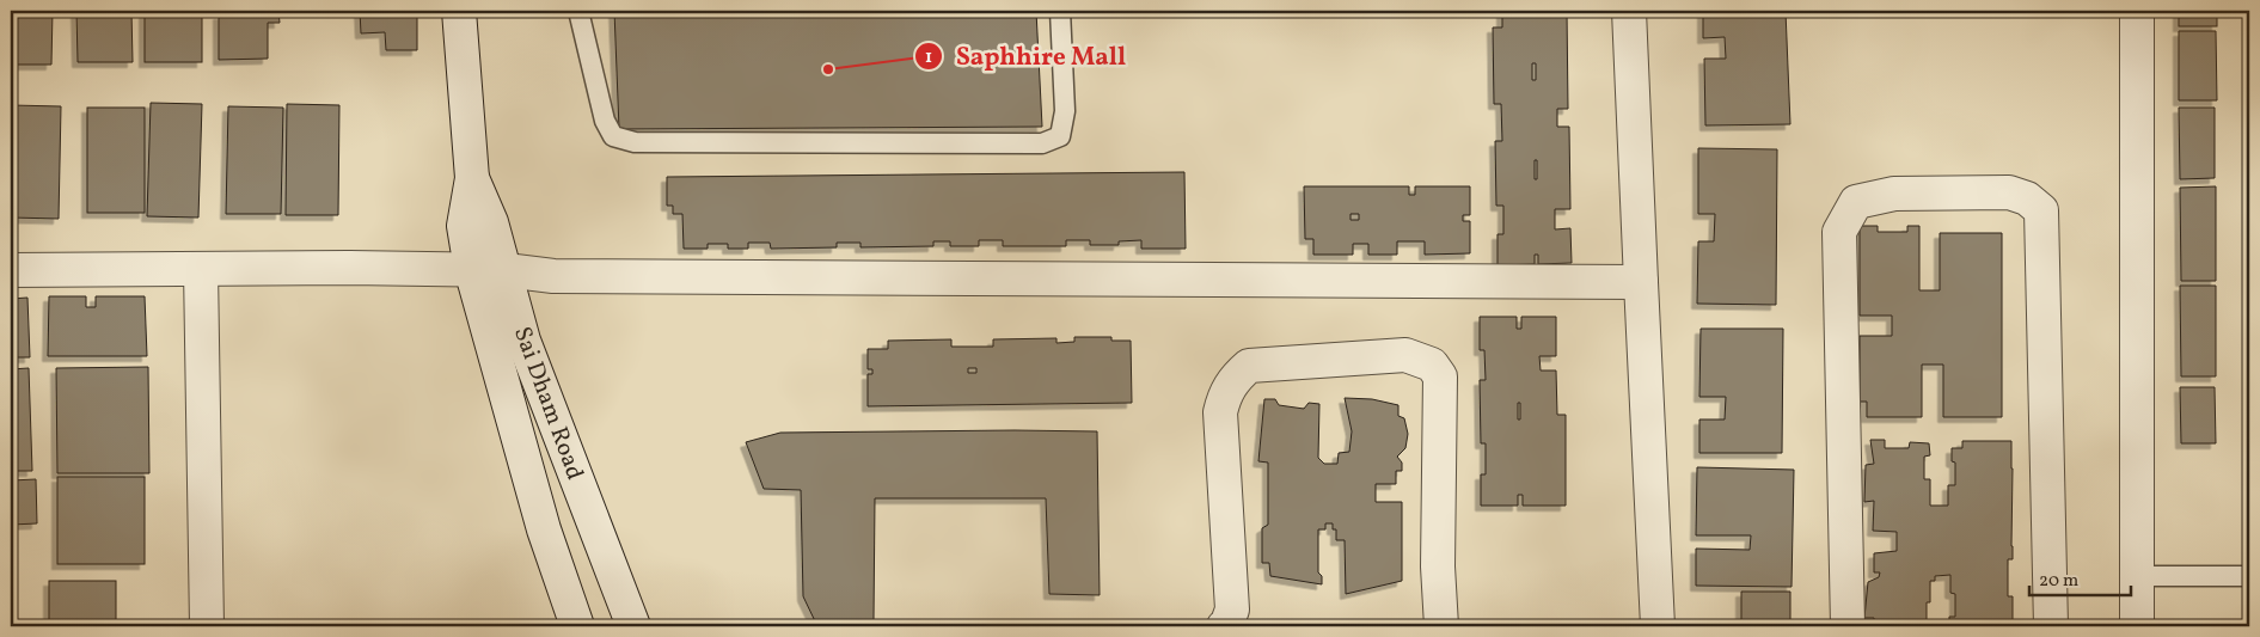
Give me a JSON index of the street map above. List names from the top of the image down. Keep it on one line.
{"streets":{"street":["Sai Dham Road"]},"places":["Saphhire Mall"],"scale_bar":"20 m"}
